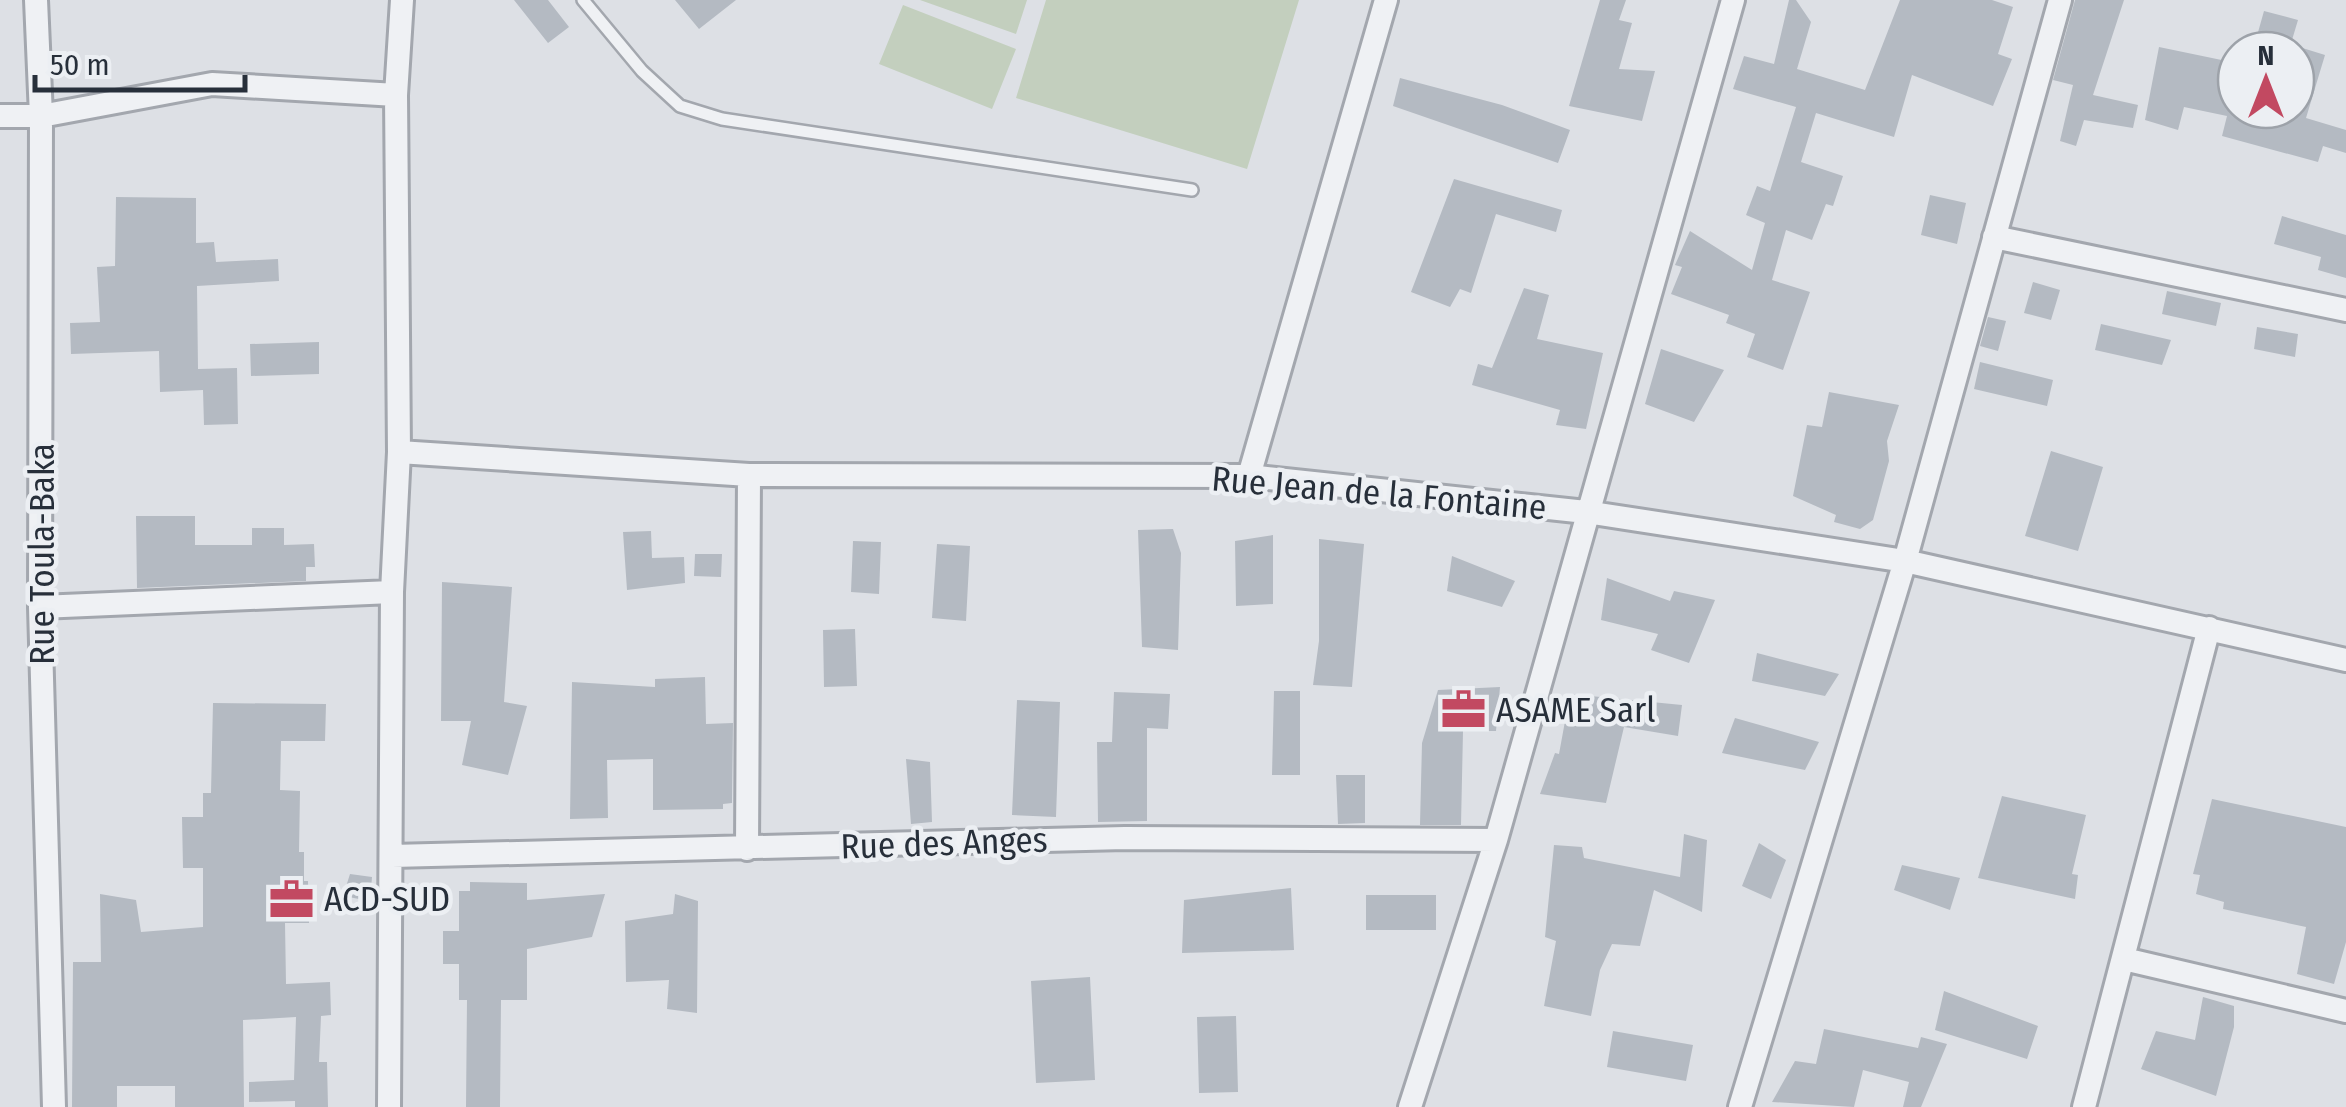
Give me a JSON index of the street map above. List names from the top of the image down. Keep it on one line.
{"streets":{"street":["Rue Jean de la Fontaine","Rue Toula-Baka","Rue des Anges"]},"places":{"office":["ASAME Sarl","ACD-SUD"]},"scale_bar":"50 m","north":"top"}
